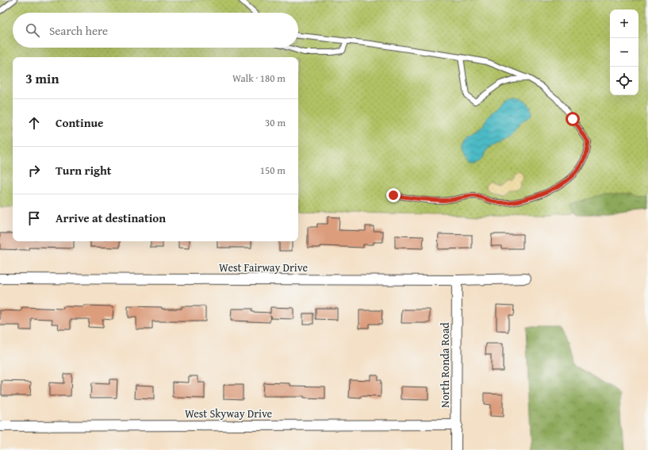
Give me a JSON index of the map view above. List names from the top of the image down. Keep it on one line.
{"streets":{"street":["West Fairway Drive","North Ronda Road","West Skyway Drive"]},"crossings":[["West Fairway Drive","North Ronda Road"],["North Ronda Road","West Skyway Drive"]],"page":{"map_buttons":["+","−"],"search":"Search here","heading":["3 min","Walk · 180 m"],"list":[["Continue","30 m"],["Turn right","150 m"],"Arrive at destination"]}}
